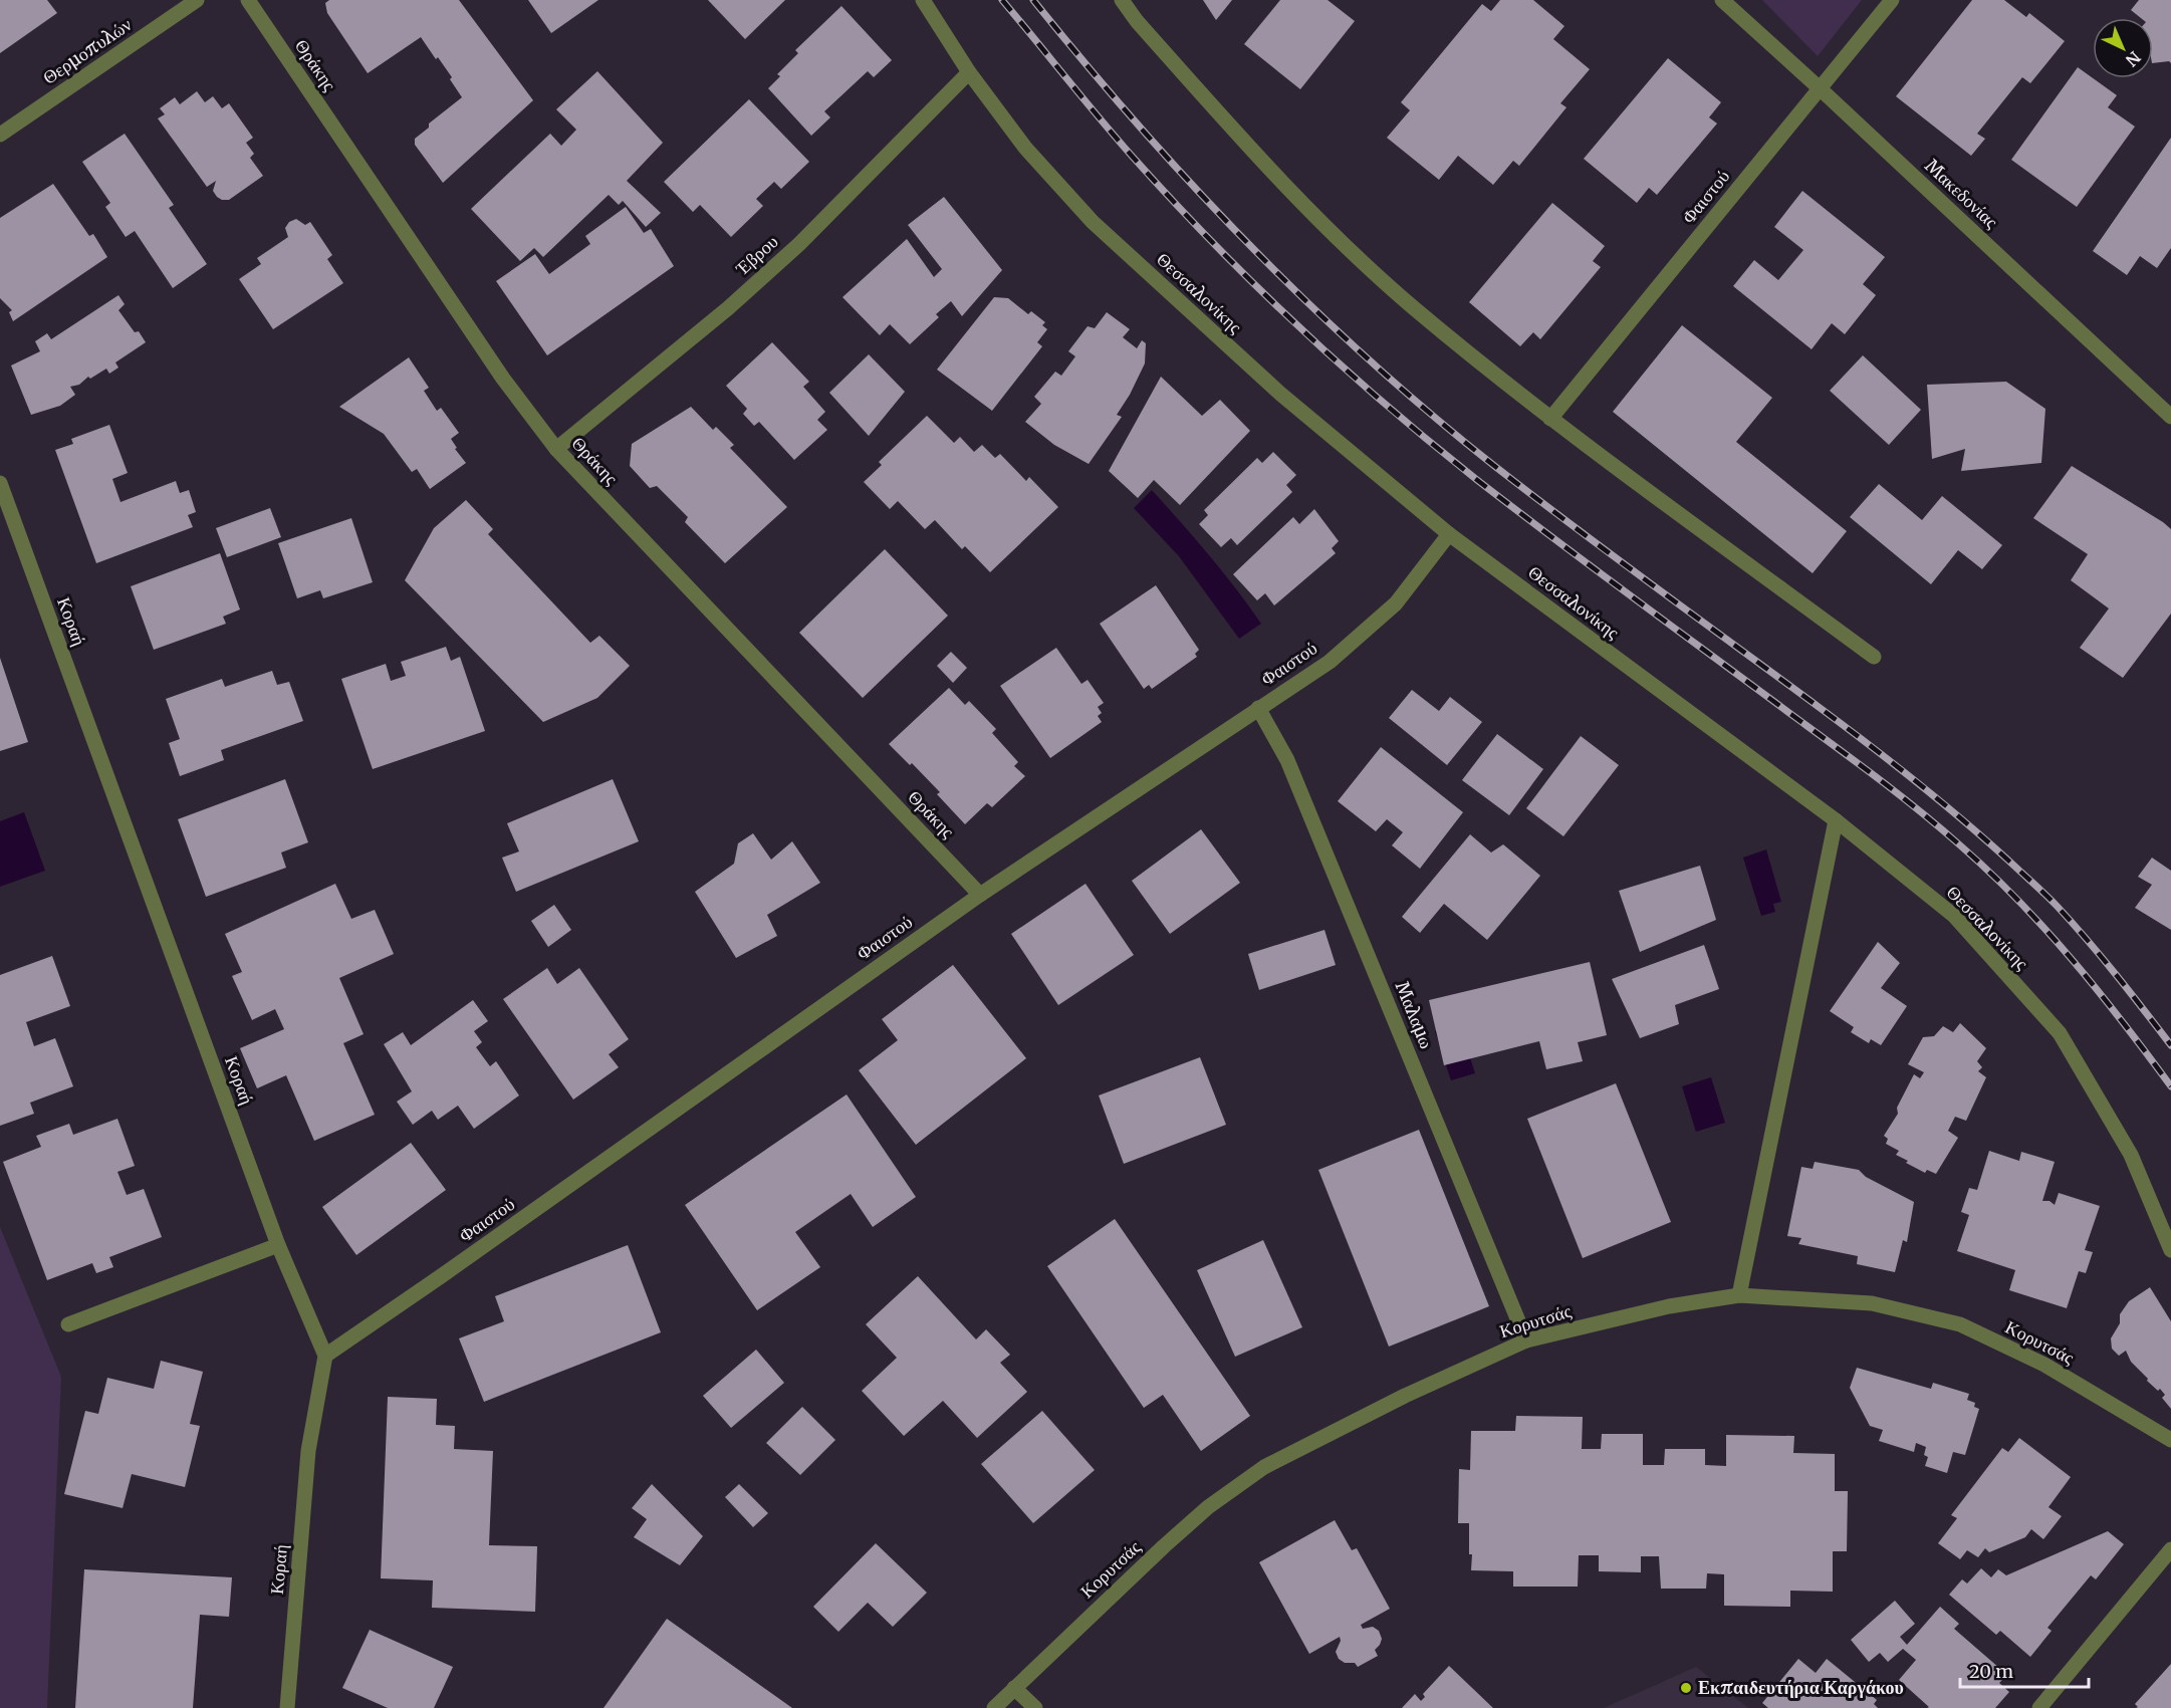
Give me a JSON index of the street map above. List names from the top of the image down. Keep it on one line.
{"streets":{"street":["Θερμοπυλών","Θράκης","Μακεδονίας","Φαιστού","Έβρου","Θεσσαλονίκης","Κοραή","Μαλαμω","Κορυτσάς"]},"crossings":[["Θράκης","Φαιστού"],["Θράκης","Έβρου"],["Μακεδονίας","Φαιστού"],["Φαιστού","Θεσσαλονίκης"],["Φαιστού","Κοραή"],["Φαιστού","Μαλαμω"],["Έβρου","Θεσσαλονίκης"],["Μαλαμω","Κορυτσάς"]],"places":["Εκπαιδευτήρια Καργάκου"],"scale_bar":"20 m","north":"bottom right"}
